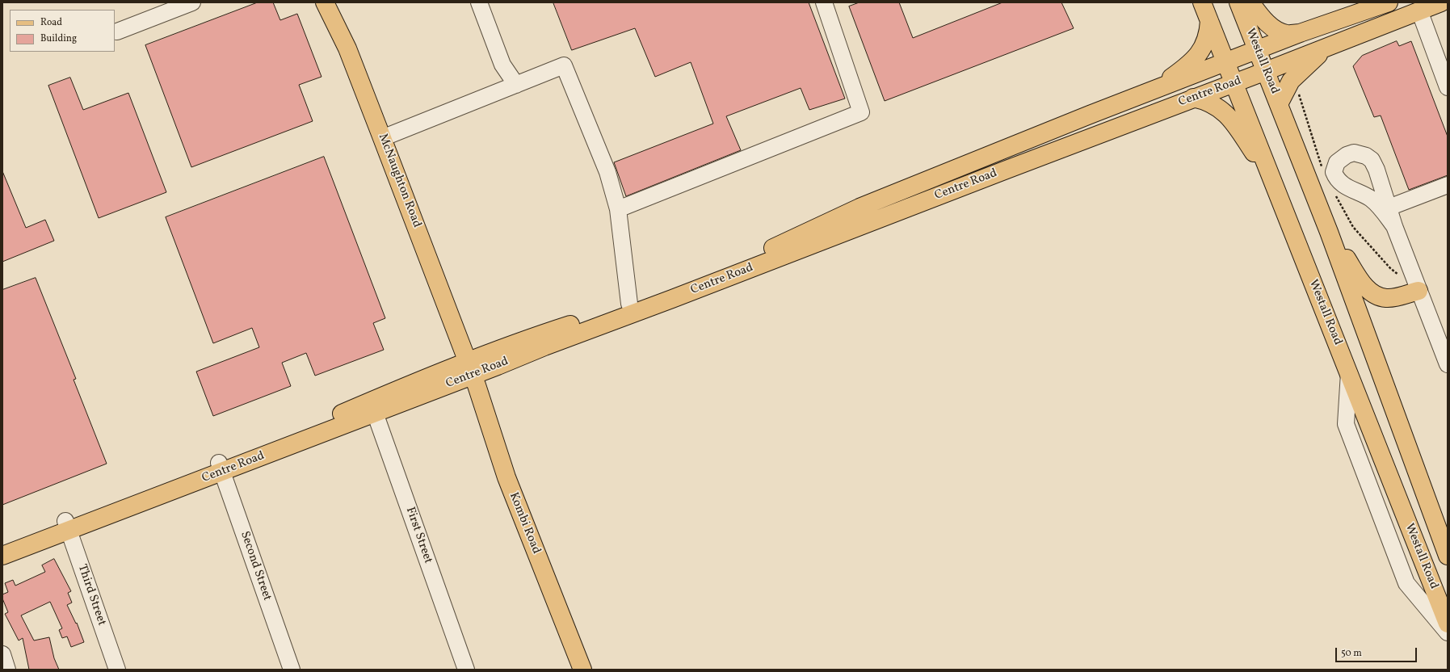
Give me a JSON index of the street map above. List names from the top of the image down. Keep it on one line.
{"streets":{"main road":["Westall Road","Centre Road","McNaughton Road","Kombi Road"],"street":["First Street","Second Street","Third Street"]},"crossings":[["Westall Road","Centre Road"],["Centre Road","McNaughton Road"],["Centre Road","Kombi Road"],["Centre Road","First Street"],["Centre Road","Second Street"],["Centre Road","Third Street"],["McNaughton Road","Kombi Road"]],"legend":["Road","Building"],"scale_bar":"50 m"}
